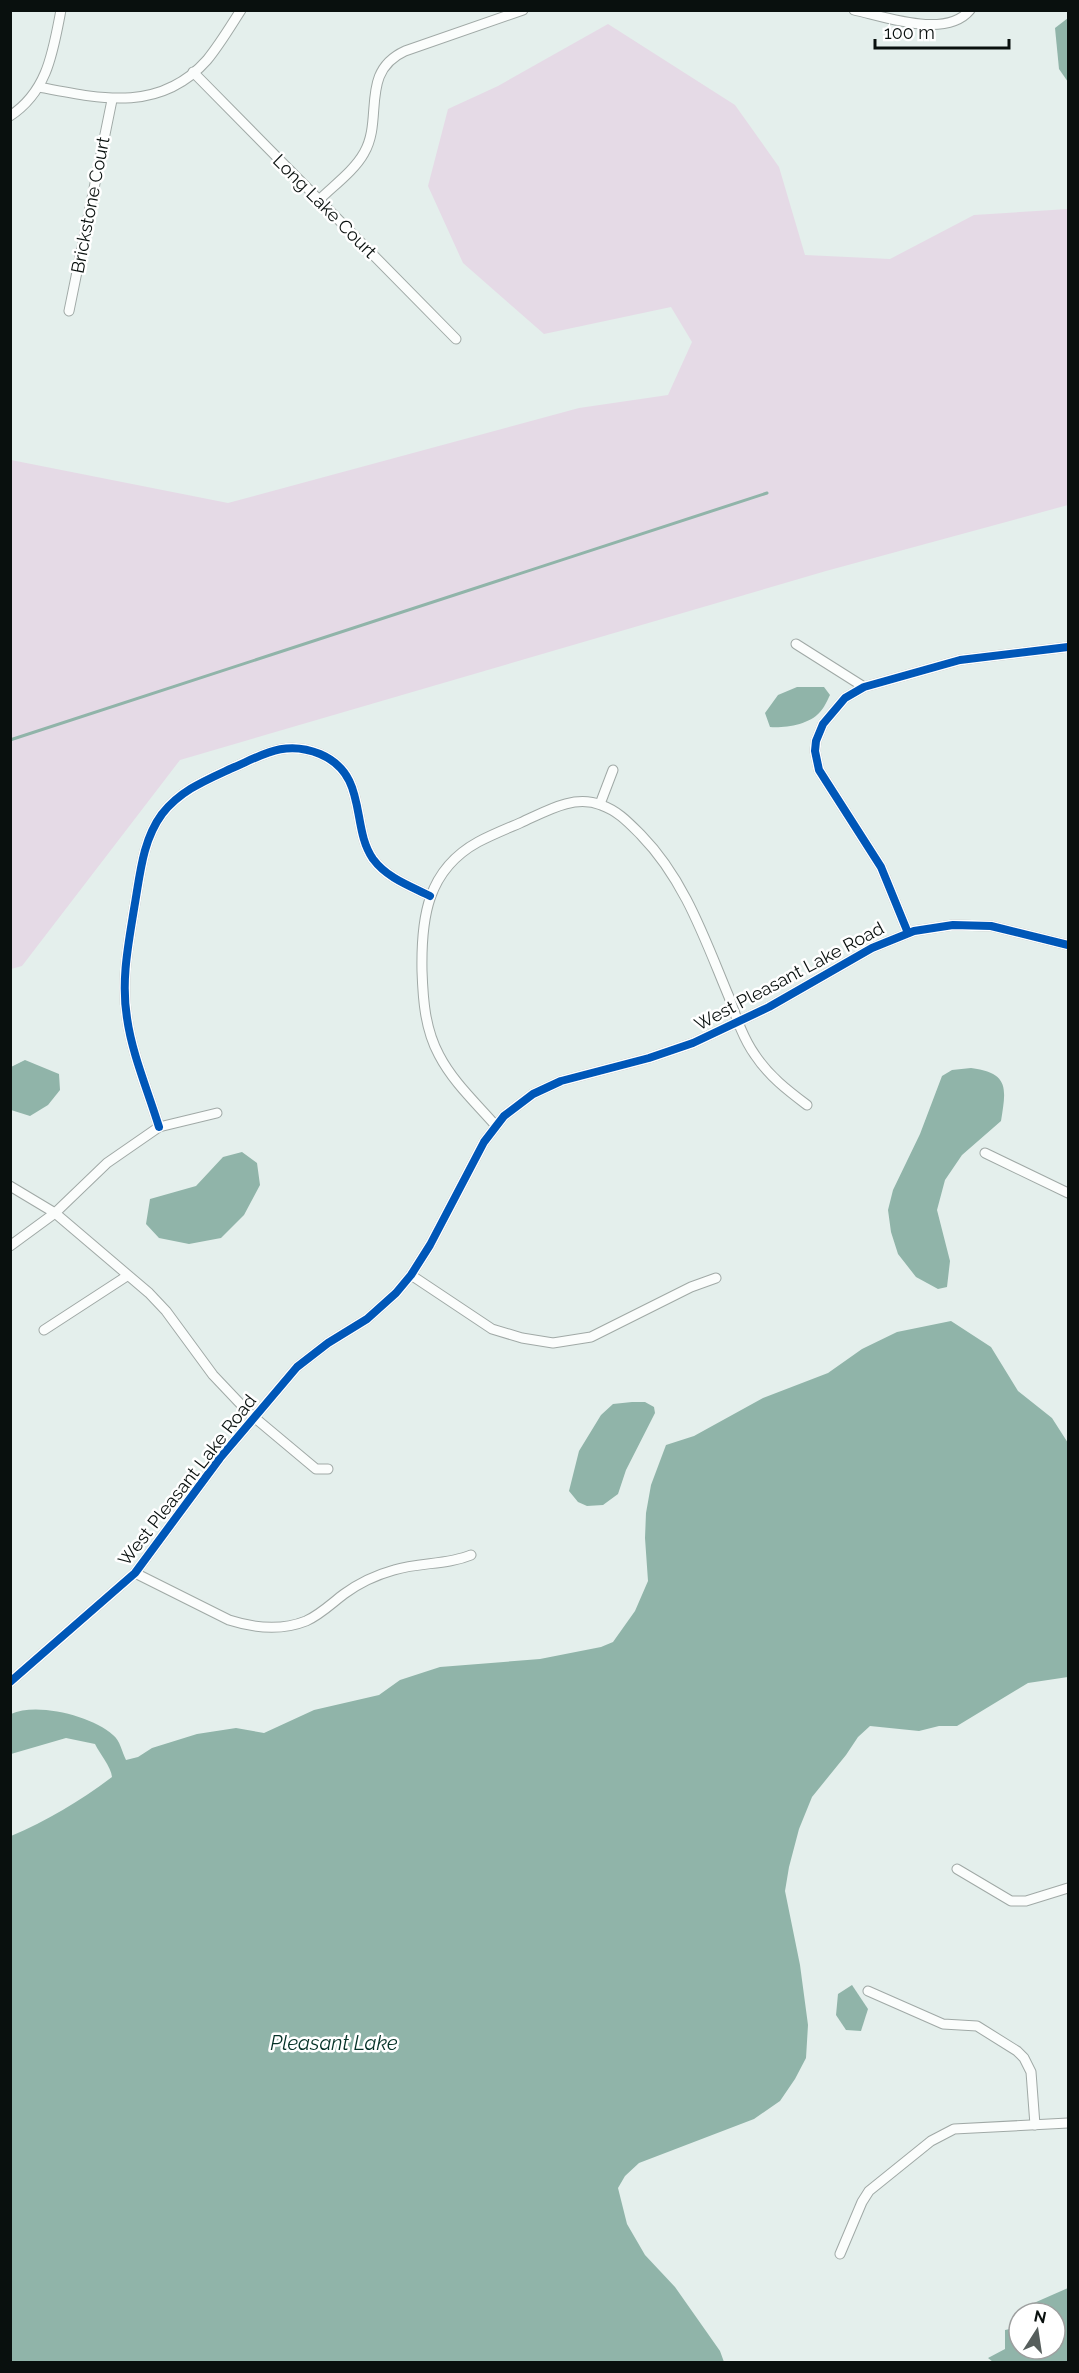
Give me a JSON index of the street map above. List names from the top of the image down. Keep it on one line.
{"streets":{"street":["Brickstone Court","Long Lake Court","West Pleasant Lake Road"]},"water":["Pleasant Lake"],"scale_bar":"100 m","north":"top"}
